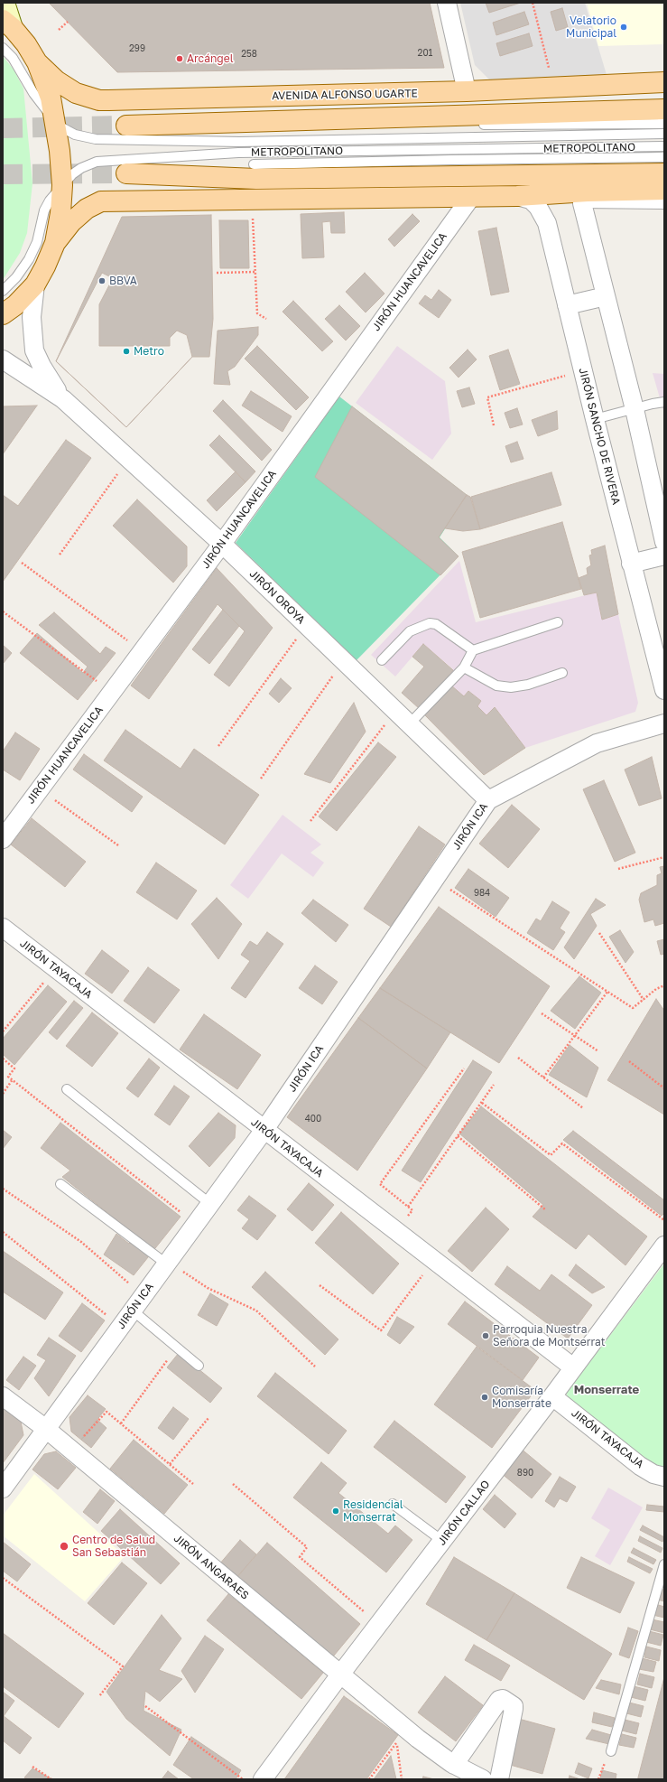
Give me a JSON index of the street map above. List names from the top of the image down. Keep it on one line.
{"streets":{"main road":["AVENIDA ALFONSO UGARTE"],"street":["JIRÓN HUANCAVELICA","JIRÓN SANCHO DE RIVERA","JIRÓN OROYA","JIRÓN ICA","JIRÓN TAYACAJA","JIRÓN CALLAO","JIRÓN ANGARAES"],"lane":["METROPOLITANO"]},"crossings":[["JIRÓN HUANCAVELICA","JIRÓN OROYA"],["JIRÓN OROYA","JIRÓN ICA"],["JIRÓN ICA","JIRÓN TAYACAJA"],["JIRÓN ICA","JIRÓN ANGARAES"],["JIRÓN TAYACAJA","JIRÓN CALLAO"],["JIRÓN CALLAO","JIRÓN ANGARAES"]],"districts":["Monserrate"],"places":["Velatorio Municipal","Arcángel","BBVA","Metro","Parroquia Nuestra Señora de Montserrat","Comisaría Monserrate","Residencial Monserrat","Centro de Salud San Sebastián"],"house_numbers":["299","201","258","984","400","890"]}
